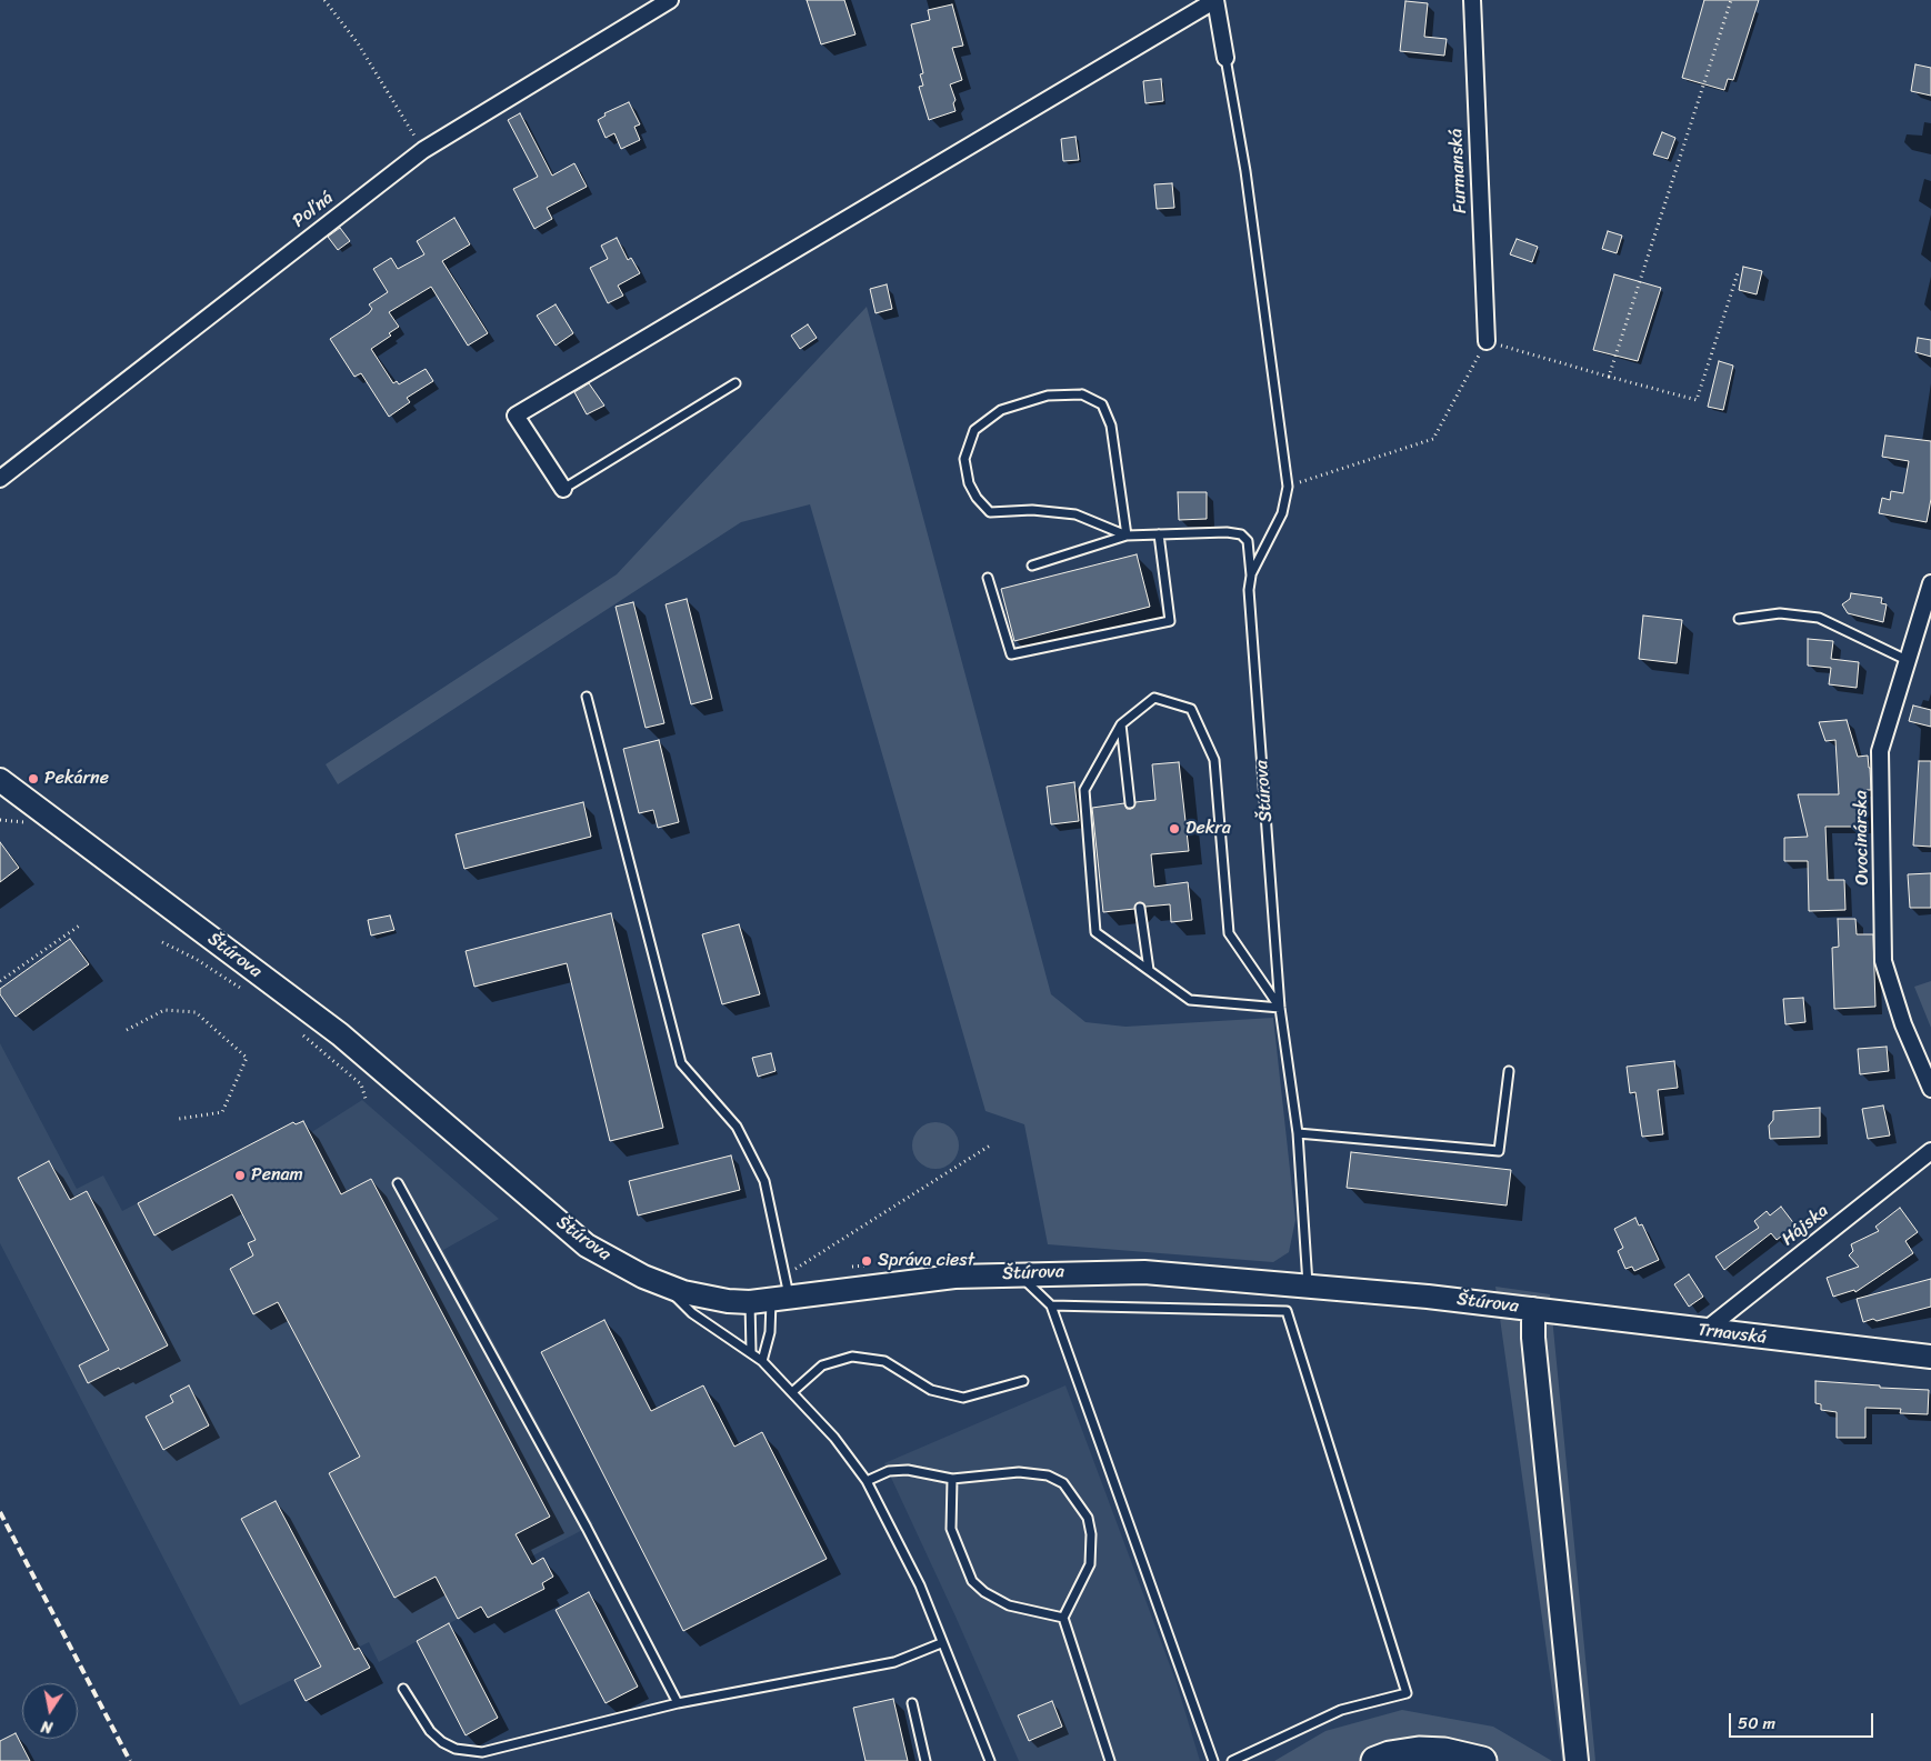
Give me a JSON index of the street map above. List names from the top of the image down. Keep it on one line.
{"streets":{"street":["Furmanská","Poľná","Štúrova","Ovocinárska","Hájska","Trnavská"]},"crossings":[["Štúrova","Trnavská"],["Hájska","Trnavská"]],"places":["Pekárne","Dekra","Penam","Správa ciest"],"scale_bar":"50 m","north":"bottom"}
